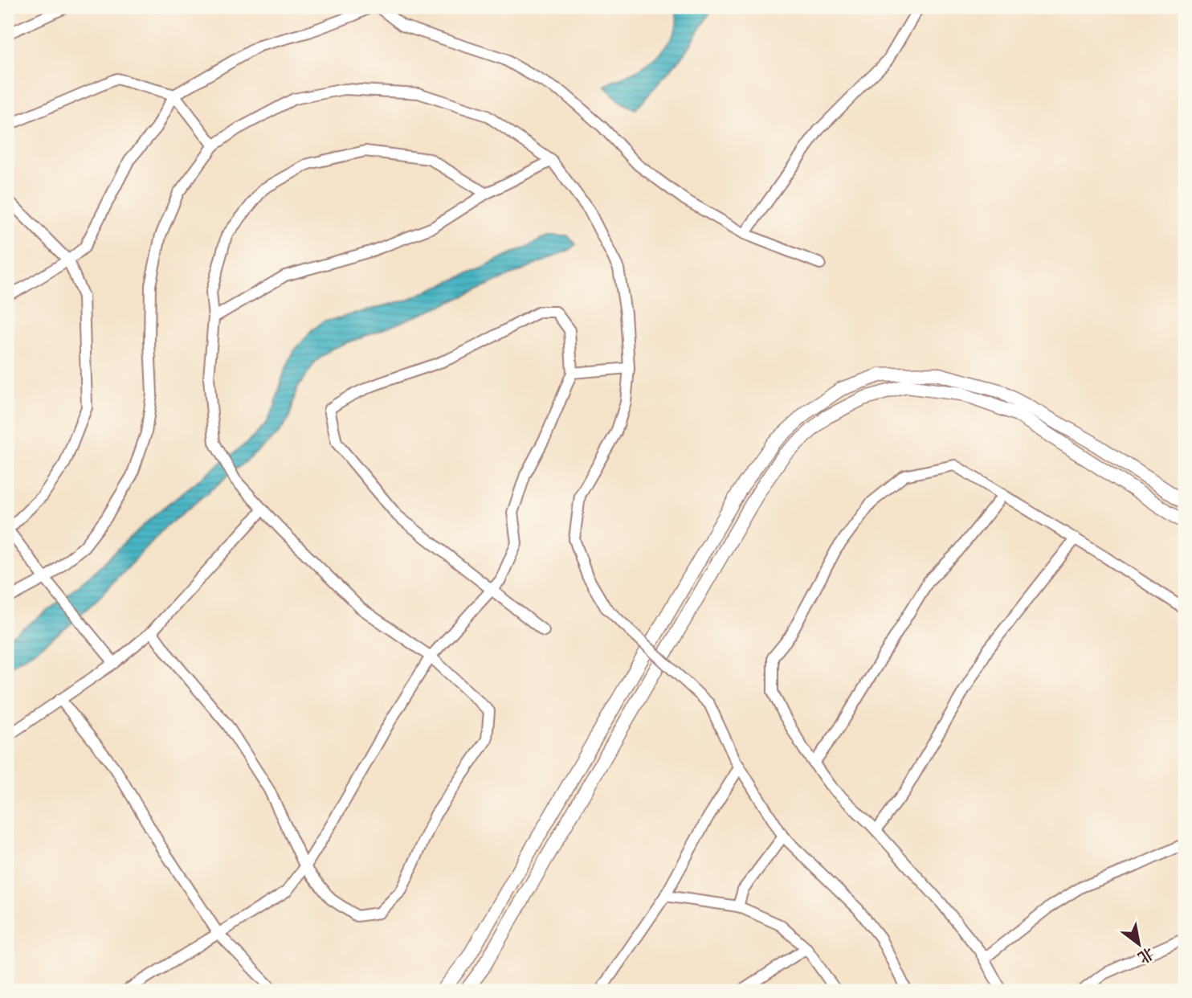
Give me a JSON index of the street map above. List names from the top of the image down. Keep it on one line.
{"north":"bottom right"}
